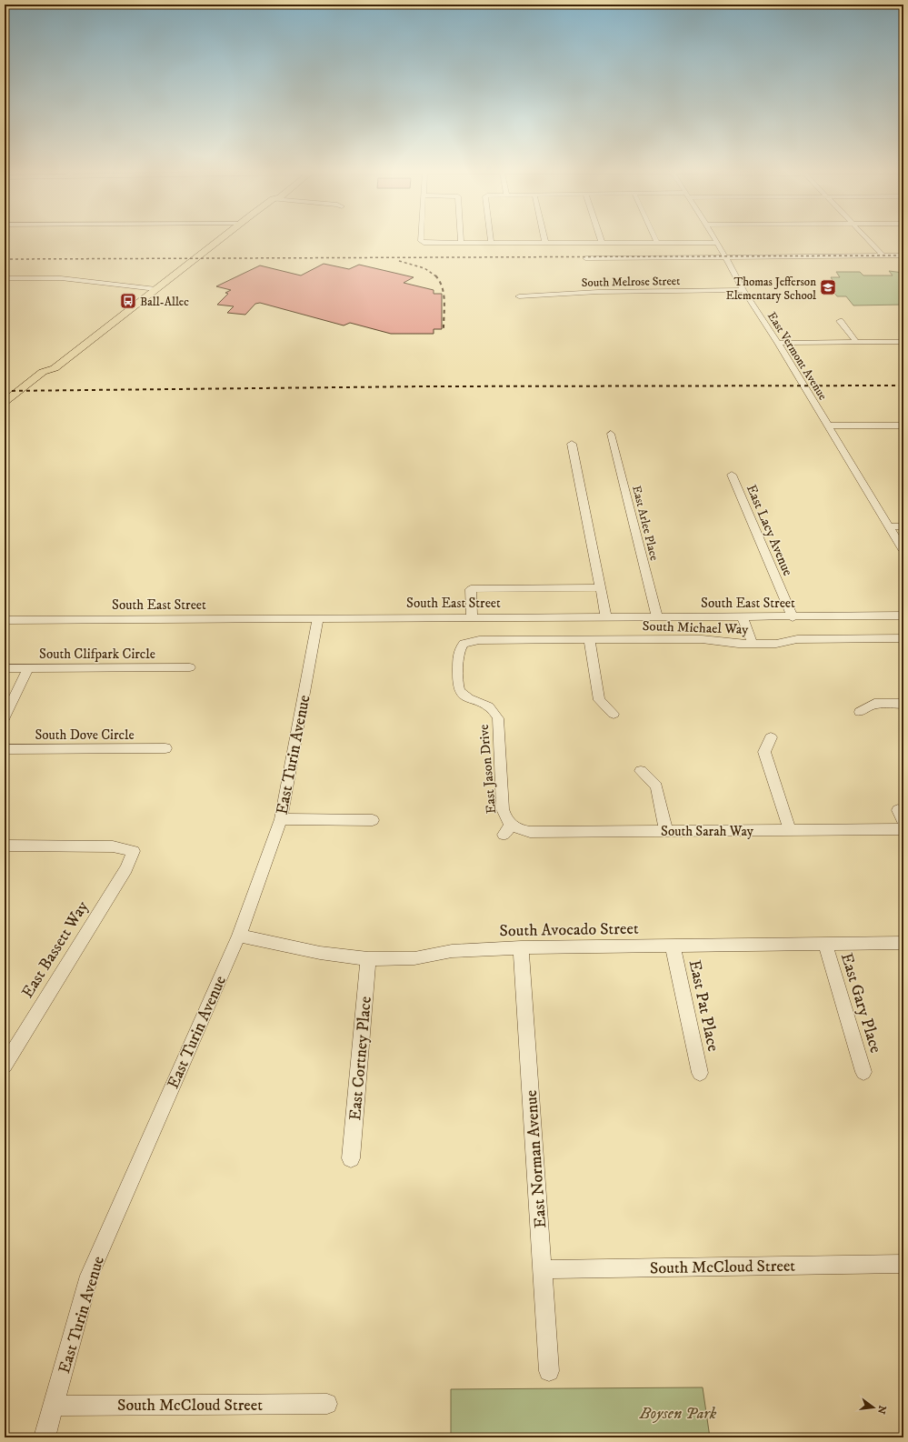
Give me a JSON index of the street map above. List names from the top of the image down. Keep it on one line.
{"streets":{"street":["South Melrose Street","East Vermont Avenue","East Arlee Place","East Lacy Avenue","South East Street","South Michael Way","South Clifpark Circle","South Dove Circle","East Turin Avenue","East Jason Drive","South Sarah Way","South Avocado Street","East Bassett Way","East Gary Place","East Pat Place","East Cortney Place","East Norman Avenue","South McCloud Street"]},"crossings":[["South Melrose Street","East Vermont Avenue"],["East Arlee Place","South East Street"],["East Lacy Avenue","South East Street"],["South East Street","East Turin Avenue"],["South Michael Way","East Jason Drive"],["East Turin Avenue","South Avocado Street"],["East Turin Avenue","South McCloud Street"],["East Jason Drive","South Sarah Way"],["South Avocado Street","East Gary Place"],["South Avocado Street","East Pat Place"],["South Avocado Street","East Cortney Place"],["South Avocado Street","East Norman Avenue"],["East Norman Avenue","South McCloud Street"]],"parks":["Boysen Park"],"places":{"school or university":["Thomas Jefferson Elementary School"],"bus stop":["Ball-Allec"]},"north":"right"}
